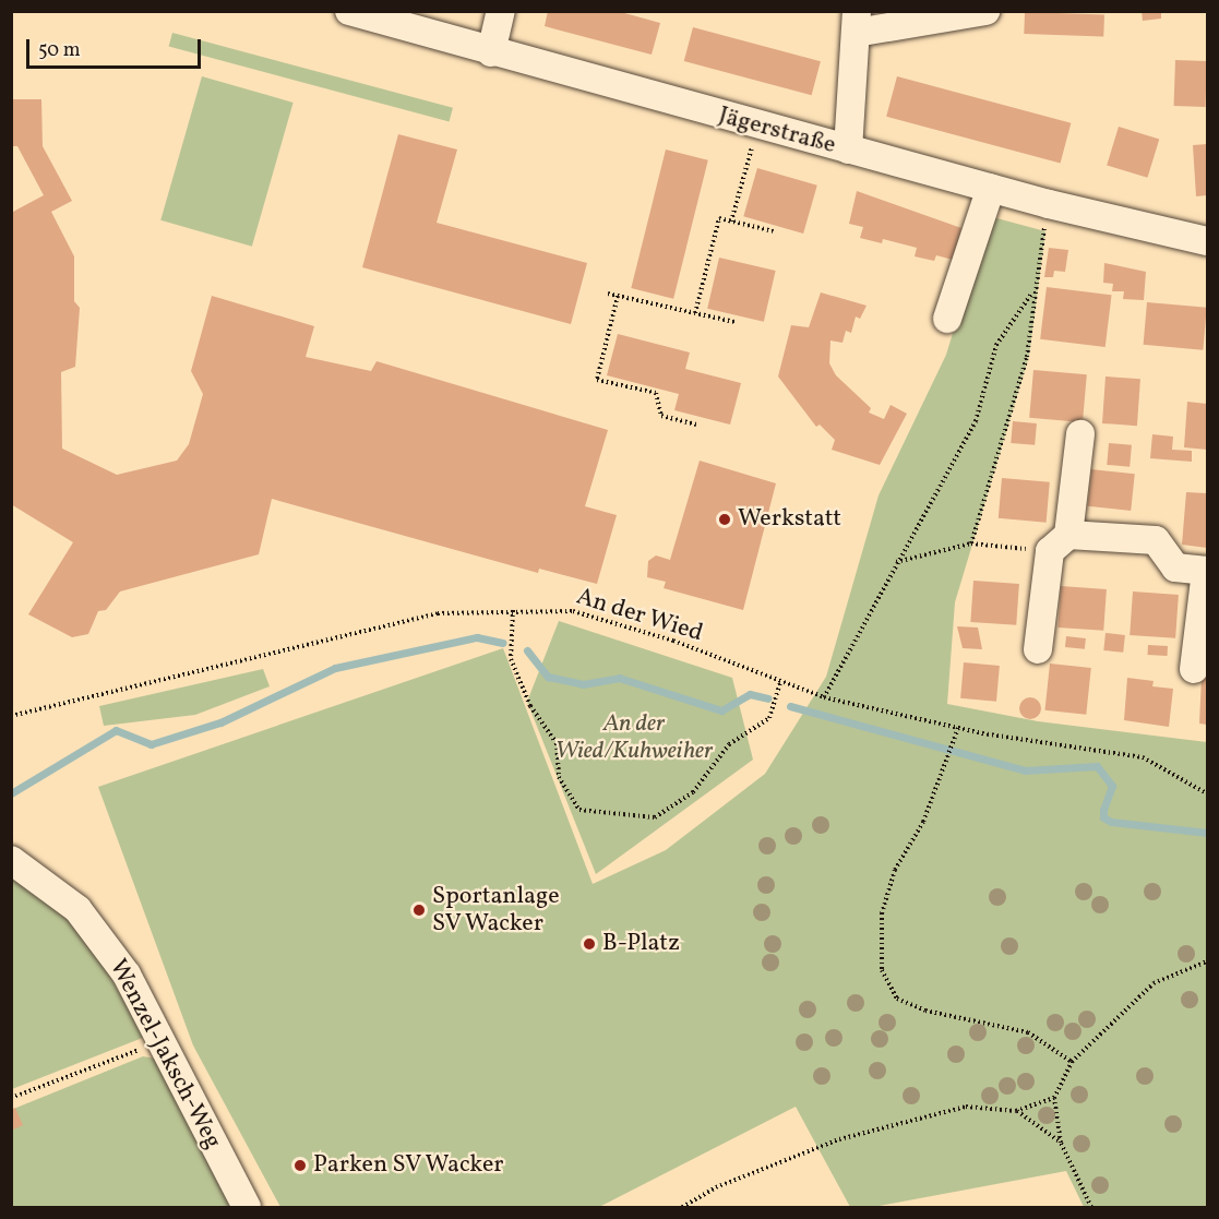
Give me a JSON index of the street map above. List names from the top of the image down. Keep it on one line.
{"streets":{"street":["Jägerstraße","Wenzel-Jaksch-Weg"],"path":["An der Wied"]},"parks":["An der Wied/Kuhweiher"],"places":["Werkstatt","Sportanlage SV Wacker","B-Platz","Parken SV Wacker"],"scale_bar":"50 m"}
